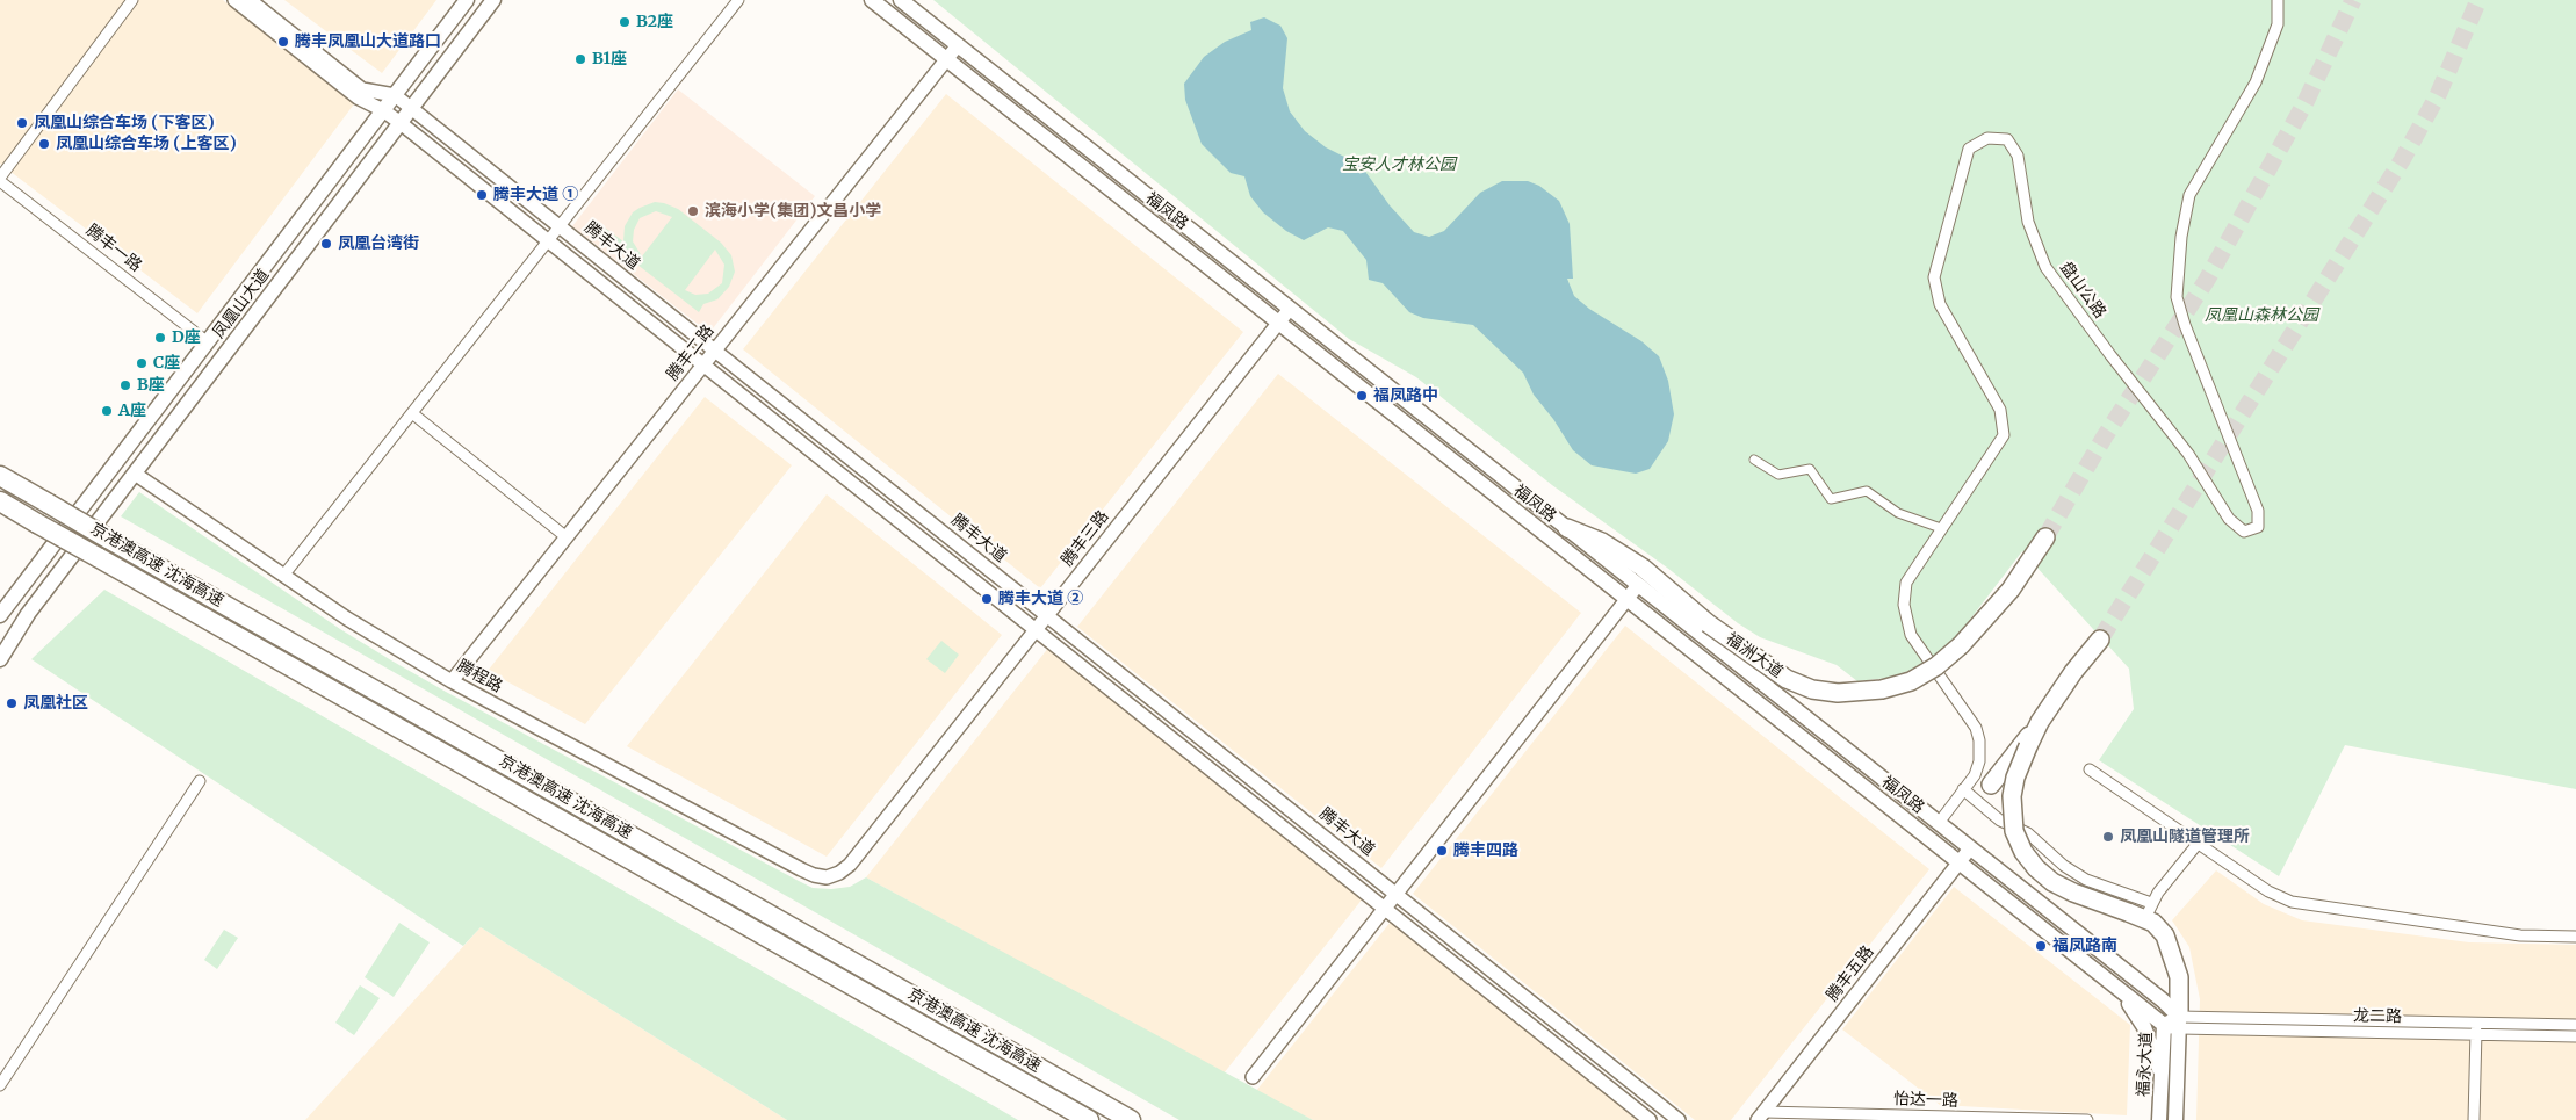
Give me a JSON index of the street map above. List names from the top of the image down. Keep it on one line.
{"streets":{"highway":["京港澳高速 沈海高速"],"main road":["福凤路","凤凰山大道","福洲大道","福永大道"],"street":["腾丰大道","腾丰一路","盘山公路","腾丰二路","腾丰三路","腾程路","腾丰五路","龙二路","怡达一路"]},"crossings":[["福凤路","盘山公路"],["福凤路","腾丰二路"],["福凤路","腾丰三路"],["福凤路","福洲大道"],["福凤路","腾丰五路"],["福凤路","龙二路"],["福凤路","福永大道"],["腾丰大道","凤凰山大道"],["腾丰大道","腾丰二路"],["腾丰大道","腾丰三路"],["腾丰一路","凤凰山大道"],["凤凰山大道","腾程路"],["腾丰二路","腾程路"],["腾丰三路","腾程路"],["腾丰五路","怡达一路"],["龙二路","福永大道"]],"parks":["宝安人才林公园","凤凰山森林公园"],"places":["B2座","腾丰凤凰山大道路口","B1座","凤凰山综合车场 (下客区)","凤凰山综合车场 (上客区)","腾丰大道 ①","滨海小学(集团)文昌小学","凤凰台湾街","D座","C座","B座","福凤路中","A座","腾丰大道 ②","凤凰社区","凤凰山隧道管理所","腾丰四路","福凤路南"]}
